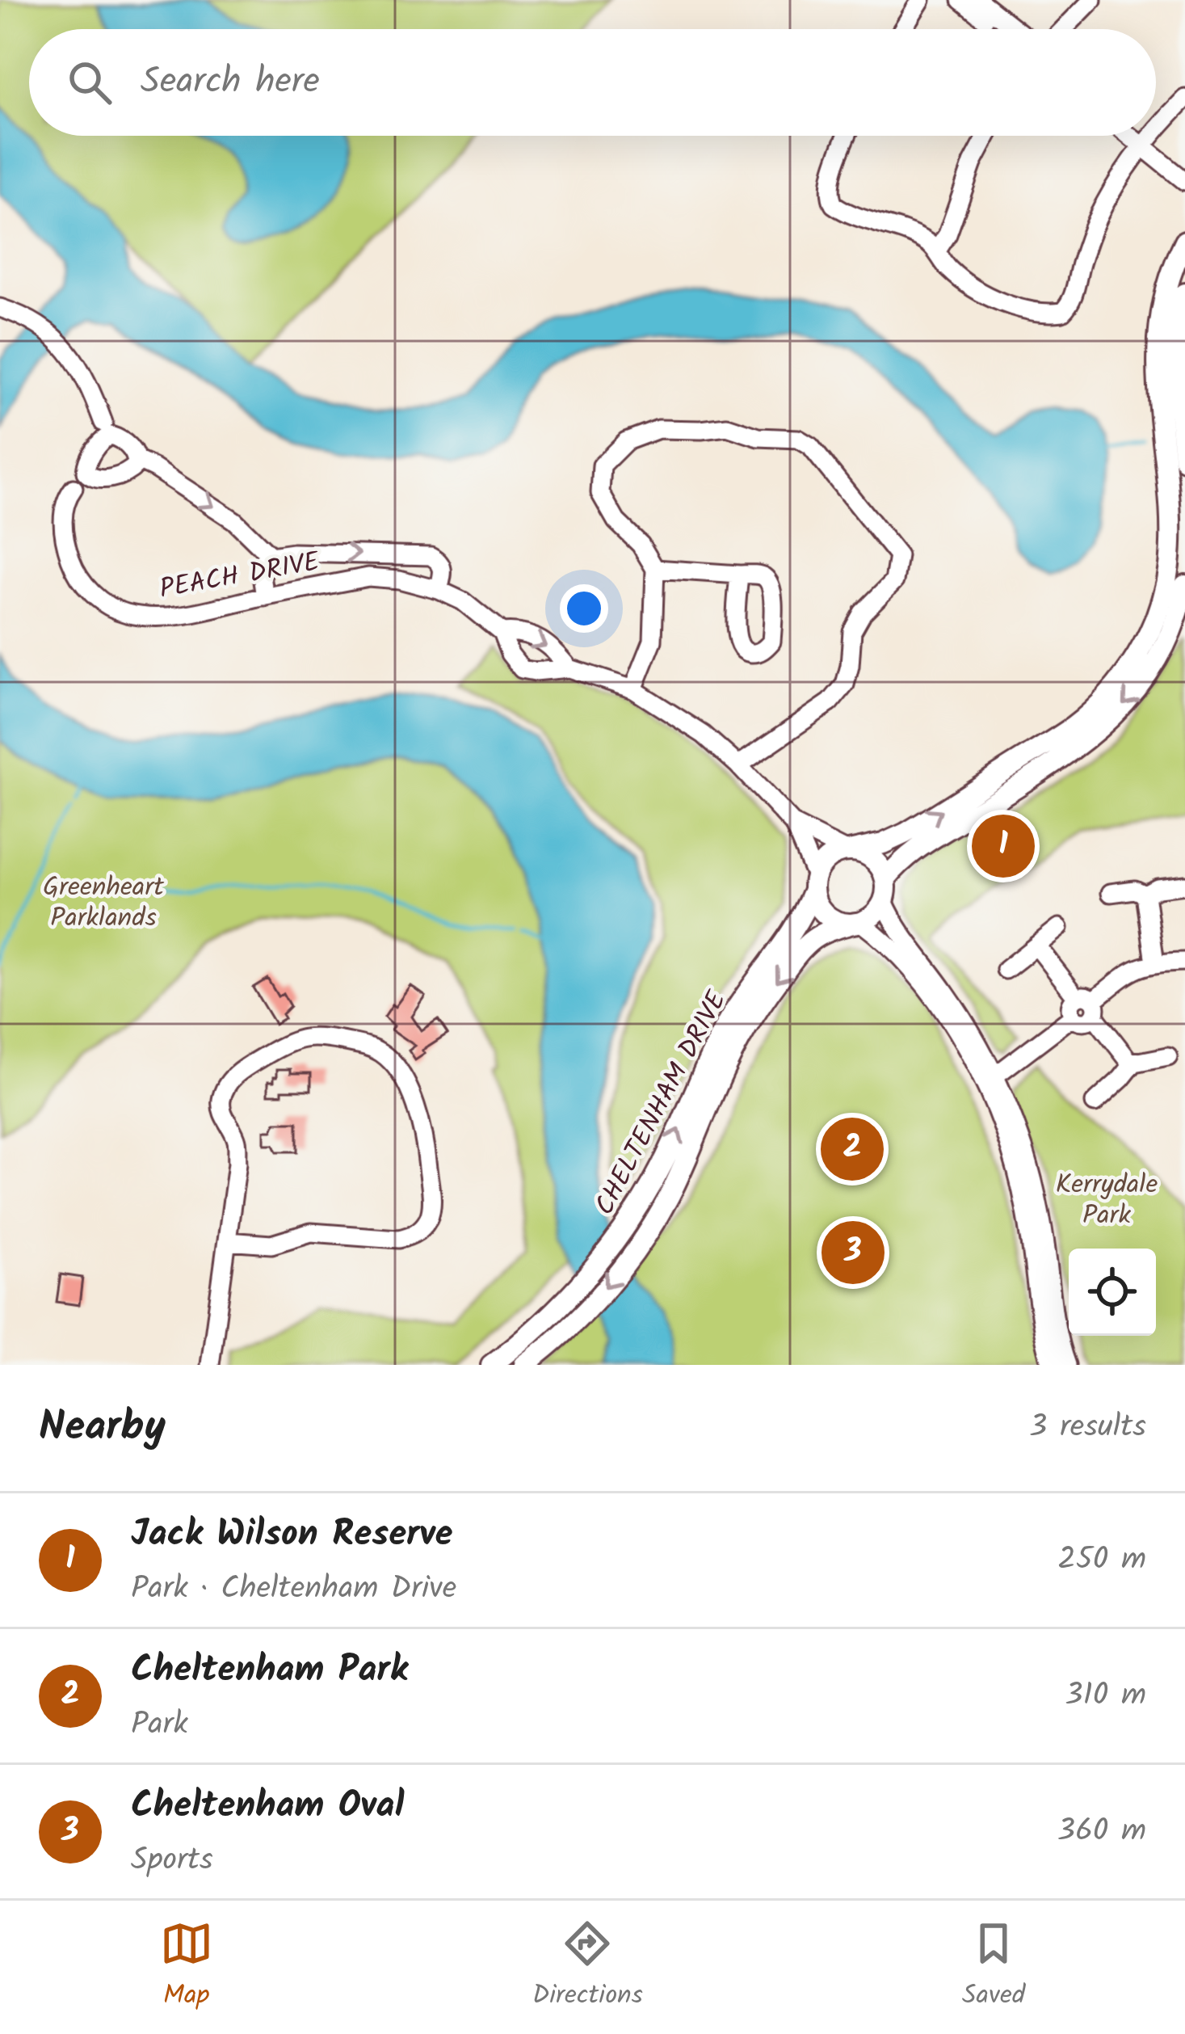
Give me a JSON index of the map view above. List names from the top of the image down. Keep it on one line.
{"streets":{"main road":["CHELTENHAM DRIVE"],"street":["PEACH DRIVE"]},"crossings":[["PEACH DRIVE","CHELTENHAM DRIVE"]],"parks":["Greenheart Parklands","Kerrydale Park"],"page":{"search":"Search here","pins":["1","2","3"],"heading":["Nearby","3 results"],"list":[{"mark":"1","name":"Jack Wilson Reserve","note":"Park · Cheltenham Drive","value":"250 m"},{"mark":"2","name":"Cheltenham Park","note":"Park","value":"310 m"},{"mark":"3","name":"Cheltenham Oval","note":"Sports","value":"360 m"}],"nav":["Map","Directions","Saved"]}}
